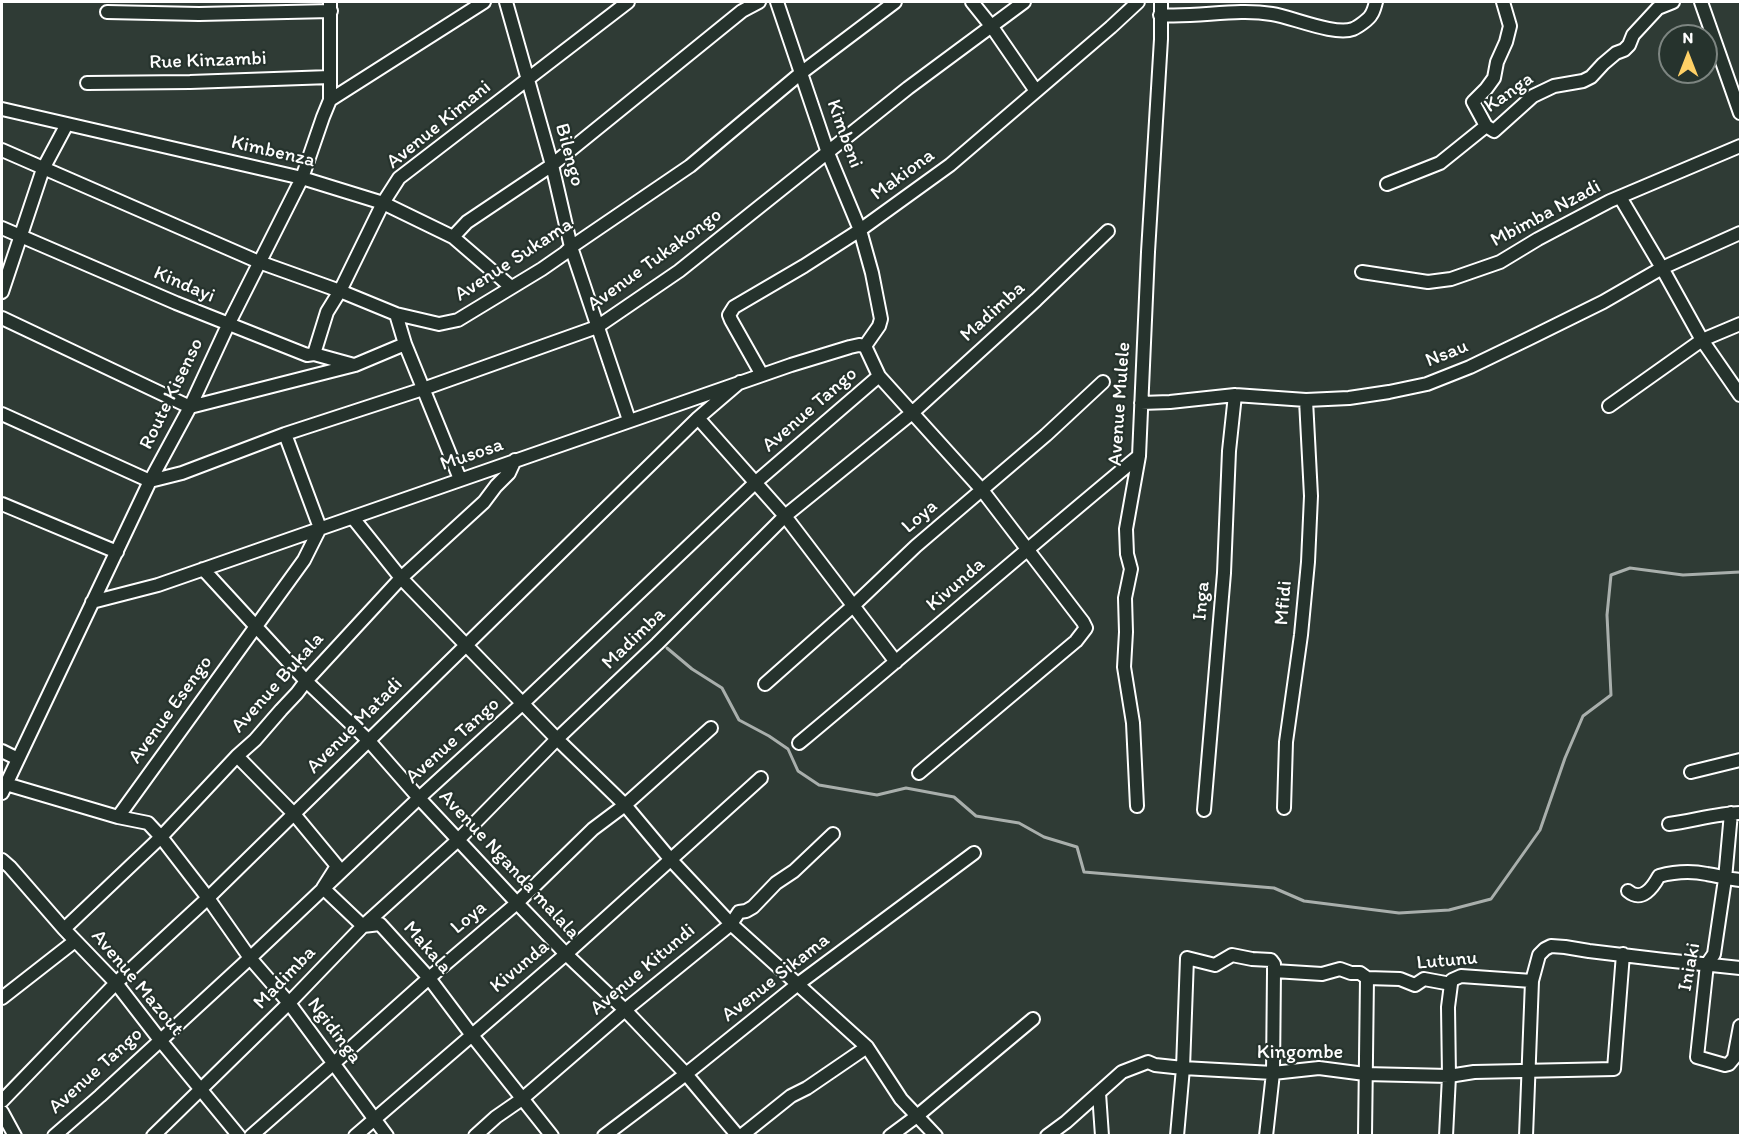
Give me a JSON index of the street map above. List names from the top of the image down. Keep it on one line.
{"streets":{"street":["Rue Kinzambi","Kanga","Avenue Kimani","Kimbeni","Kimbenza","Bilengo","Makiona","Mbimba Nzadi","Avenue Sukama","Avenue Tukakongo","Kindayi","Madimba","Nsau","Route Kisenso","Avenue Mulele","Avenue Tango","Musosa","Loya","Kivunda","Inga","Mfidi","Avenue Bukala","Avenue Esengo","Avenue Matadi","Avenue Nganda malala","Makala","Lutunu","Iniaki","Avenue Kitundi","Avenue Sikama","Avenue Mazout","Ngidinga","Kingombe"]},"crossings":[["Rue Kinzambi","Route Kisenso"],["Avenue Kimani","Kimbenza"],["Avenue Kimani","Bilengo"],["Avenue Kimani","Avenue Sukama"],["Avenue Kimani","Kindayi"],["Kimbeni","Makiona"],["Kimbeni","Avenue Sukama"],["Kimbeni","Avenue Tukakongo"],["Kimbeni","Musosa"],["Kimbenza","Avenue Sukama"],["Kimbenza","Route Kisenso"],["Bilengo","Avenue Sukama"],["Bilengo","Avenue Tukakongo"],["Bilengo","Musosa"],["Makiona","Musosa"],["Avenue Sukama","Route Kisenso"],["Avenue Tukakongo","Route Kisenso"],["Kindayi","Route Kisenso"],["Madimba","Avenue Nganda malala"],["Madimba","Makala"],["Madimba","Avenue Mazout"],["Madimba","Ngidinga"],["Nsau","Avenue Mulele"],["Nsau","Inga"],["Nsau","Mfidi"],["Route Kisenso","Musosa"],["Route Kisenso","Ngidinga"],["Avenue Mulele","Kivunda"],["Avenue Tango","Avenue Nganda malala"],["Avenue Tango","Makala"],["Avenue Tango","Avenue Mazout"],["Avenue Tango","Ngidinga"],["Musosa","Avenue Bukala"],["Musosa","Avenue Esengo"],["Musosa","Avenue Matadi"],["Musosa","Avenue Nganda malala"],["Loya","Avenue Nganda malala"],["Loya","Makala"],["Loya","Ngidinga"],["Kivunda","Avenue Nganda malala"],["Kivunda","Makala"],["Kivunda","Ngidinga"],["Avenue Bukala","Avenue Nganda malala"],["Avenue Bukala","Avenue Mazout"],["Avenue Bukala","Ngidinga"],["Avenue Esengo","Avenue Nganda malala"],["Avenue Esengo","Ngidinga"],["Avenue Matadi","Avenue Nganda malala"],["Avenue Matadi","Avenue Mazout"],["Avenue Matadi","Ngidinga"],["Avenue Nganda malala","Avenue Kitundi"],["Avenue Nganda malala","Avenue Sikama"],["Makala","Avenue Kitundi"],["Lutunu","Kingombe"]],"north":"top"}
